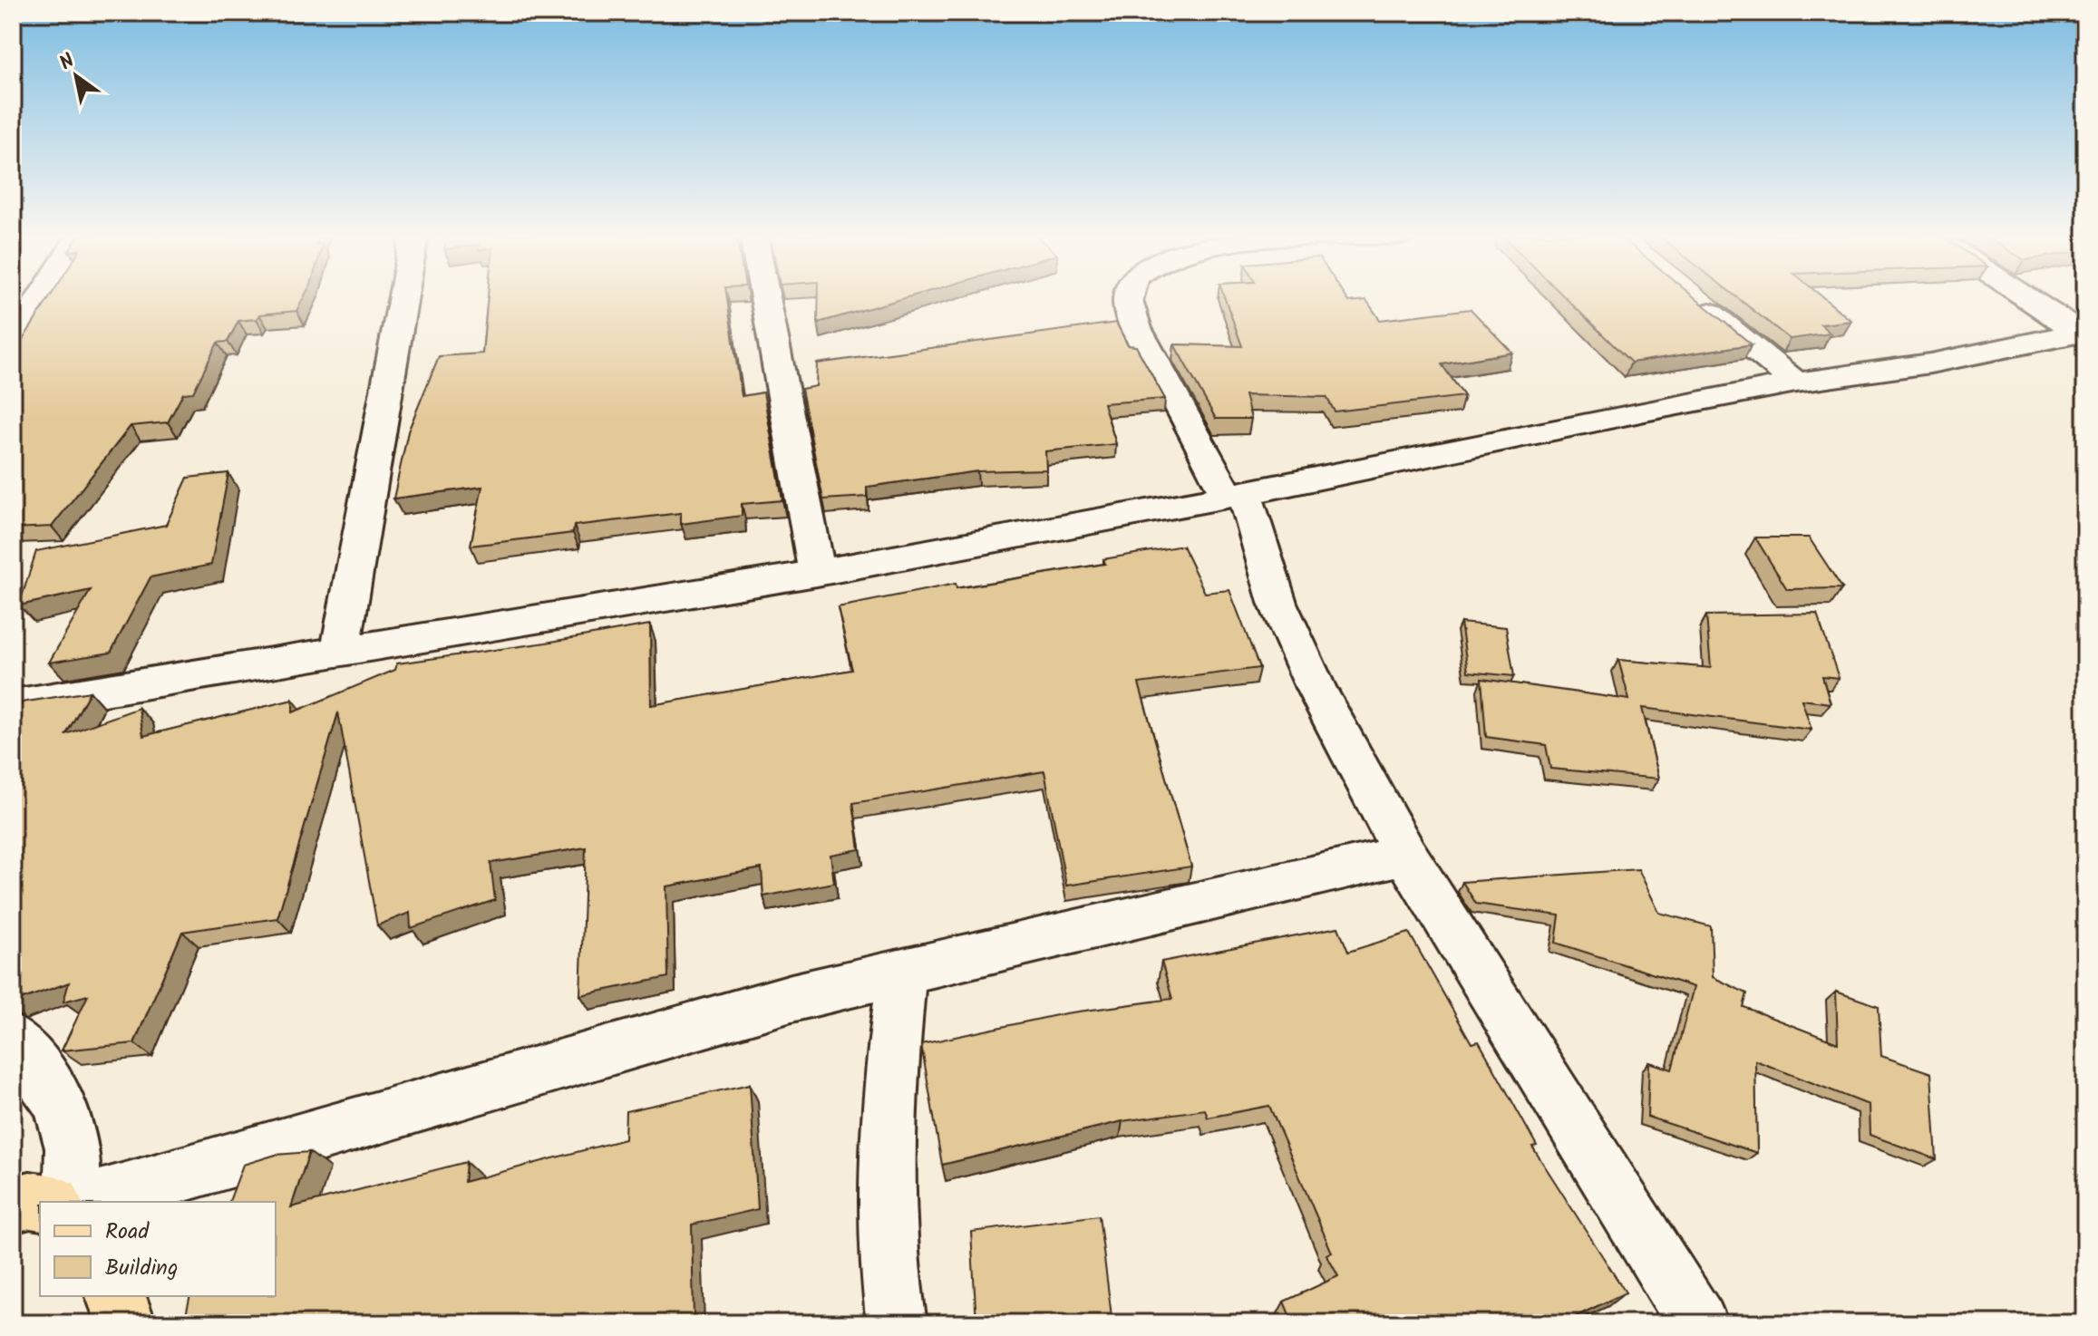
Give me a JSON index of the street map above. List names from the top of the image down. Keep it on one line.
{"legend":["Road","Building"],"north":"top left"}
